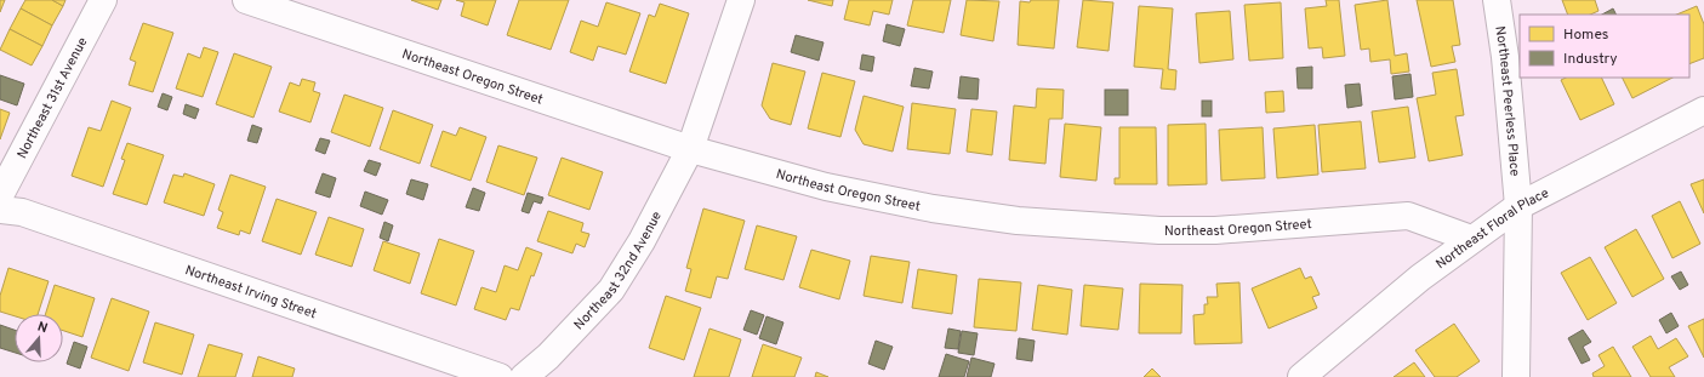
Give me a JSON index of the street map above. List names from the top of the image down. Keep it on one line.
{"streets":{"street":["Northeast Oregon Street","Northeast 31st Avenue","Northeast Peerless Place","Northeast Floral Place","Northeast 32nd Avenue","Northeast Irving Street"]},"crossings":[["Northeast Oregon Street","Northeast Floral Place"],["Northeast Oregon Street","Northeast 32nd Avenue"],["Northeast Peerless Place","Northeast Floral Place"]],"legend":["Homes","Industry"],"north":"top"}
